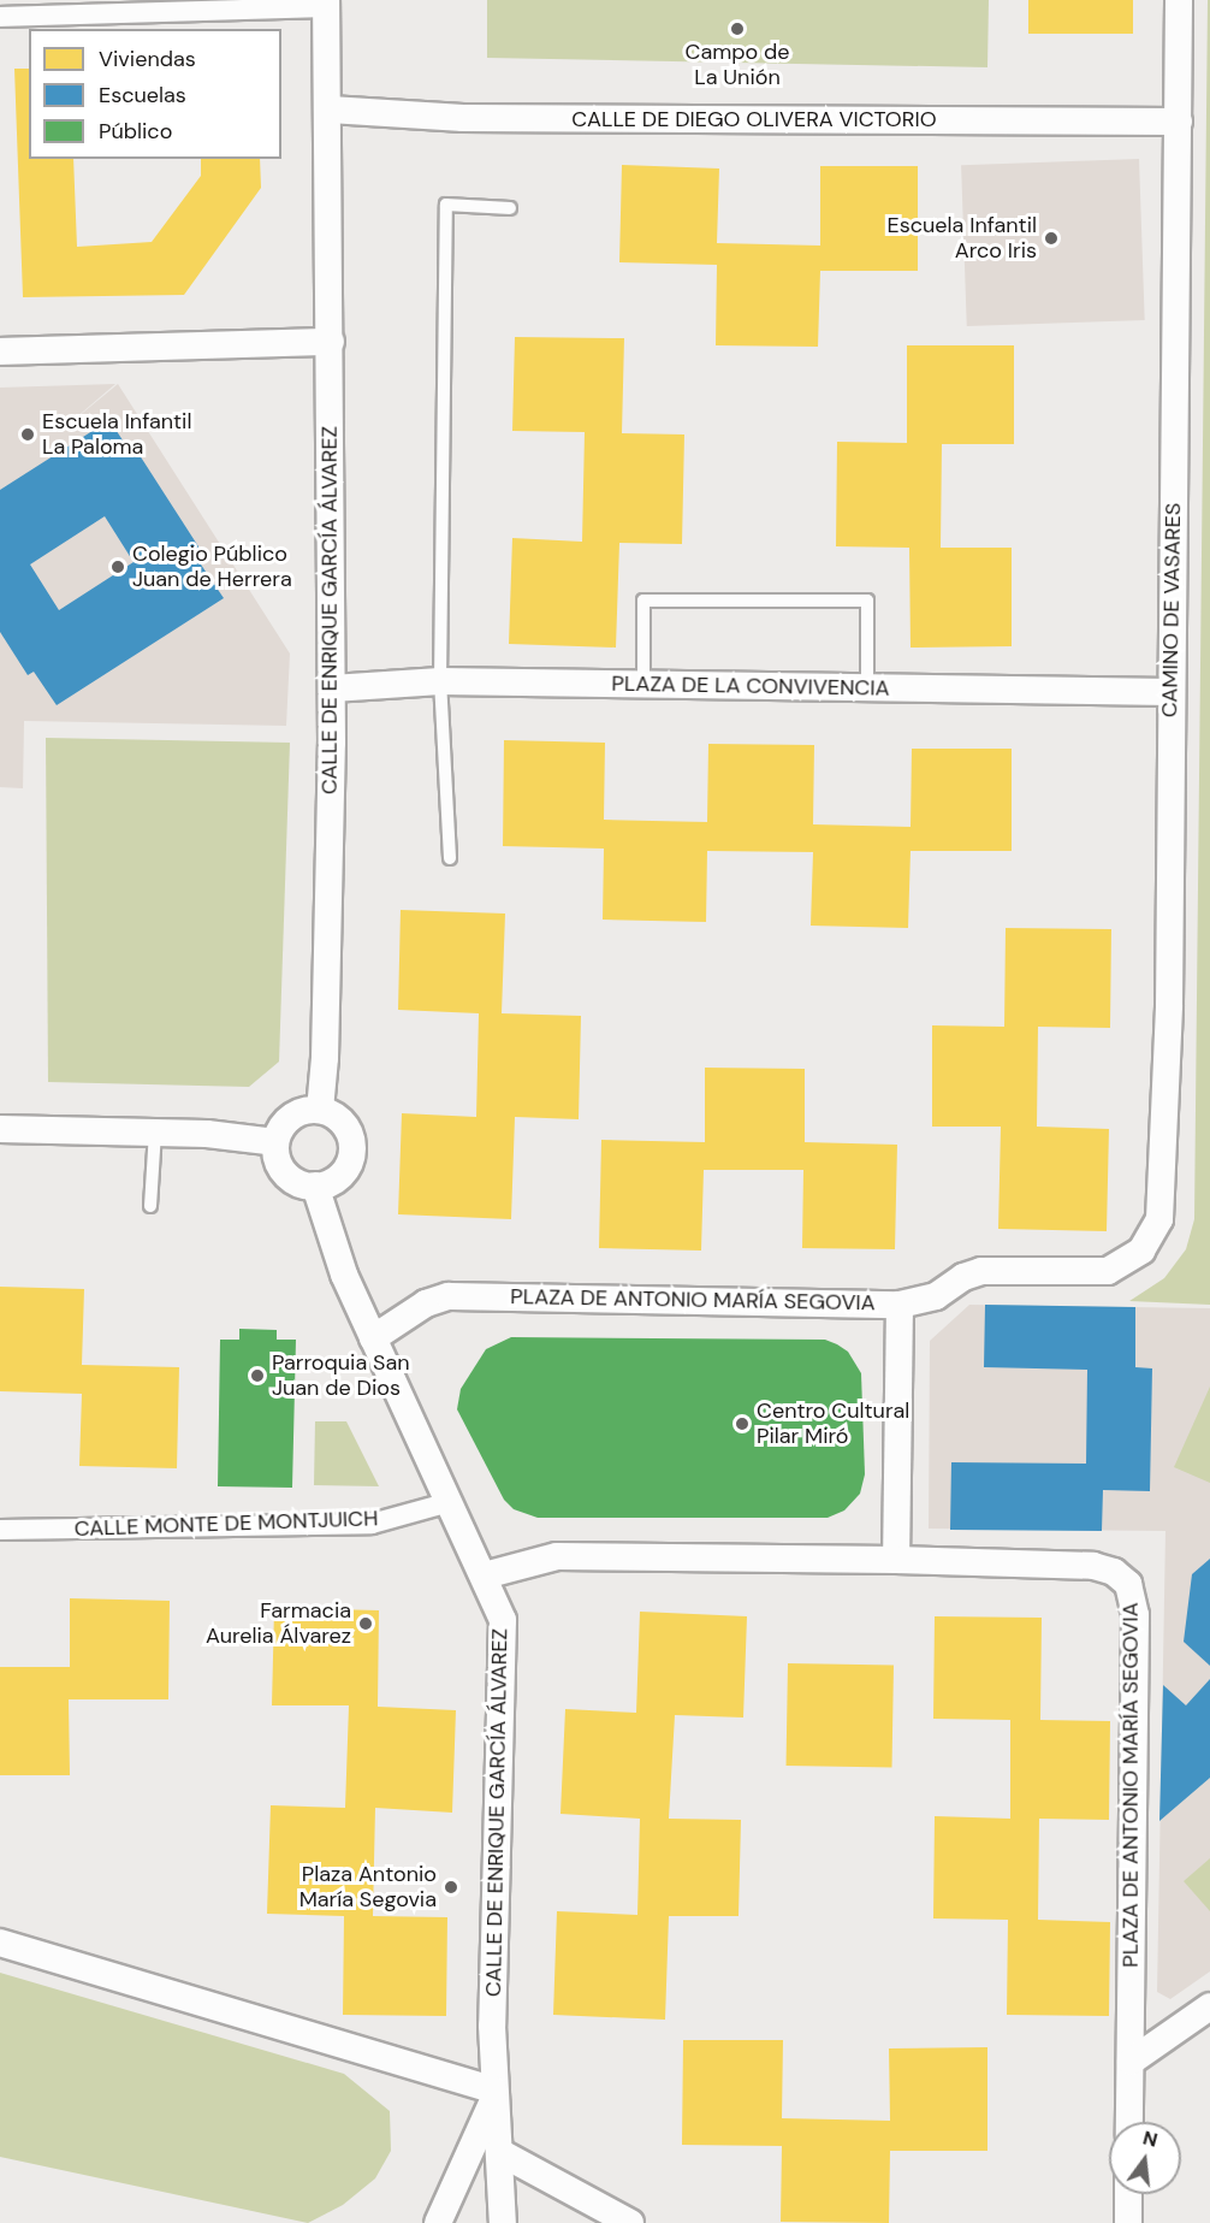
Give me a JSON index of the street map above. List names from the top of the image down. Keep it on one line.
{"streets":{"street":["CALLE DE DIEGO OLIVERA VICTORIO","CALLE DE ENRIQUE GARCÍA ÁLVAREZ","CAMINO DE VASARES","PLAZA DE LA CONVIVENCIA","PLAZA DE ANTONIO MARÍA SEGOVIA","CALLE MONTE DE MONTJUICH"]},"crossings":[["CALLE DE DIEGO OLIVERA VICTORIO","CALLE DE ENRIQUE GARCÍA ÁLVAREZ"],["CALLE DE DIEGO OLIVERA VICTORIO","CAMINO DE VASARES"],["CALLE DE ENRIQUE GARCÍA ÁLVAREZ","PLAZA DE LA CONVIVENCIA"],["CALLE DE ENRIQUE GARCÍA ÁLVAREZ","PLAZA DE ANTONIO MARÍA SEGOVIA"],["CALLE DE ENRIQUE GARCÍA ÁLVAREZ","CALLE MONTE DE MONTJUICH"],["CAMINO DE VASARES","PLAZA DE LA CONVIVENCIA"],["CAMINO DE VASARES","PLAZA DE ANTONIO MARÍA SEGOVIA"]],"places":["Campo de La Unión","Escuela Infantil Arco Iris","Escuela Infantil La Paloma","Colegio Público Juan de Herrera","Parroquia San Juan de Dios","Centro Cultural Pilar Miró","Farmacia Aurelia Álvarez","Plaza Antonio María Segovia"],"legend":["Viviendas","Escuelas","Público"],"north":"top"}
